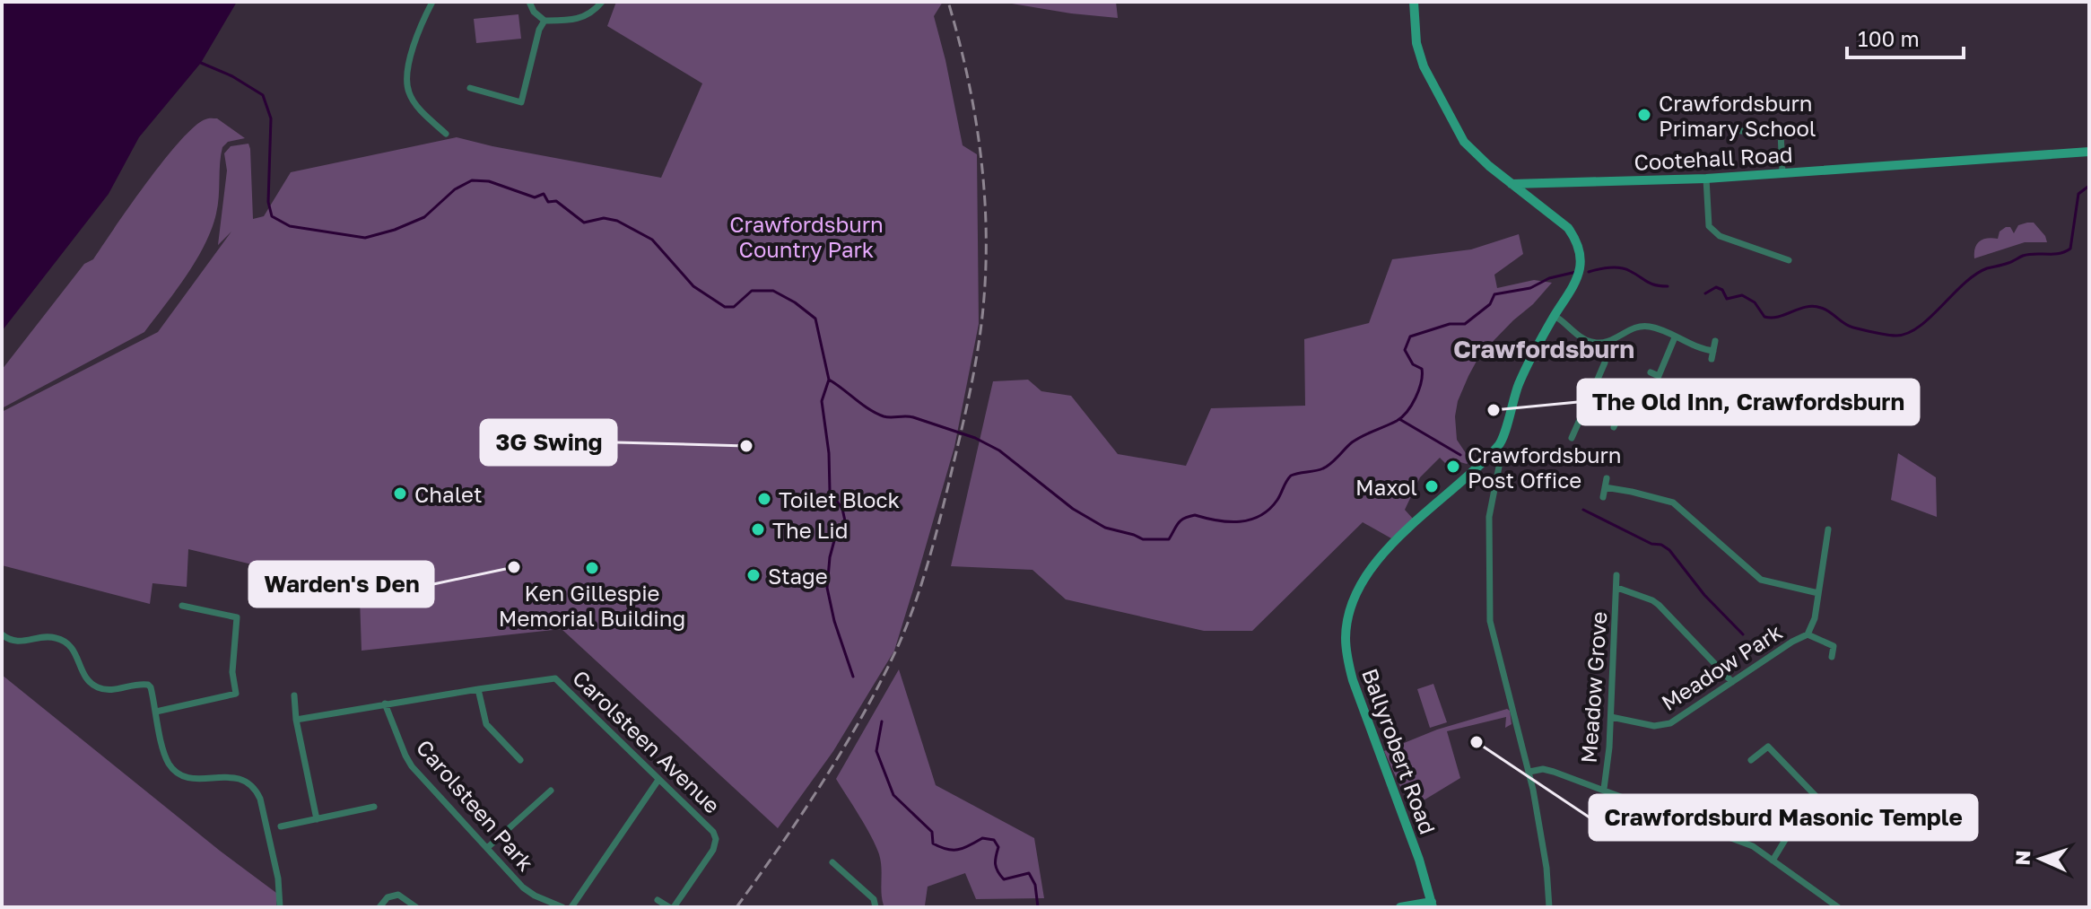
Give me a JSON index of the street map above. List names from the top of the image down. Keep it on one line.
{"streets":{"main road":["Cootehall Road","Ballyrobert Road"],"street":["Meadow Park","Meadow Grove","Carolsteen Avenue","Carolsteen Park"]},"crossings":[["Meadow Park","Meadow Grove"],["Carolsteen Avenue","Carolsteen Park"]],"districts":["Crawfordsburn"],"parks":["Crawfordsburn Country Park"],"places":["Crawfordsburn Primary School","The Old Inn, Crawfordsburn","3G Swing","Crawfordsburn Post Office","Maxol","Chalet","Toilet Block","The Lid","Warden's Den","Ken Gillespie Memorial Building","Stage","Crawfordsburd Masonic Temple"],"scale_bar":"100 m","north":"left"}
